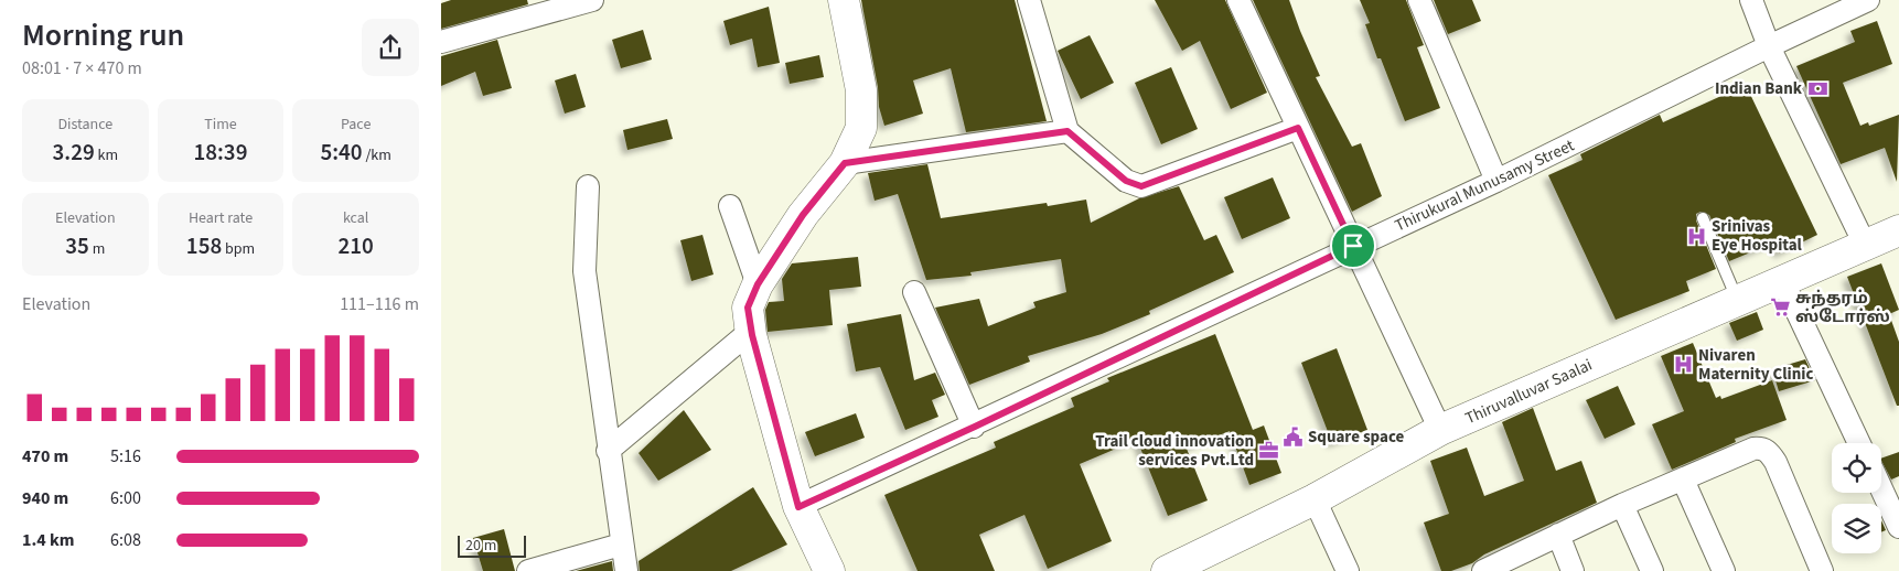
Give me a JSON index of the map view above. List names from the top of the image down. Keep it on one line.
{"streets":{"street":["Thirukural Munusamy Street","Thiruvalluvar Saalai"]},"places":{"bank":["Indian Bank"],"hospital":["Srinivas Eye Hospital","Nivaren Maternity Clinic"],"supermarket":["சுந்தரம் ஸ்டோர்ஸ்"],"public building":["Square space"],"office":["Trail cloud innovation services Pvt.Ltd"]},"scale_bar":"20 m","page":{"heading":["Morning run","08:01 · 7 × 470 m"],"stats":[["Distance","3.29 km"],["Time","18:39"],["Pace","5:40 /km"],["Elevation","35 m"],["Heart rate","158 bpm"],["kcal","210"]],"chart":["Elevation","111–116 m"],"list":[{"name":"470 m","note":"5:16"},{"name":"940 m","note":"6:00"},{"name":"1.4 km","note":"6:08"}],"scale":"20 m"}}
